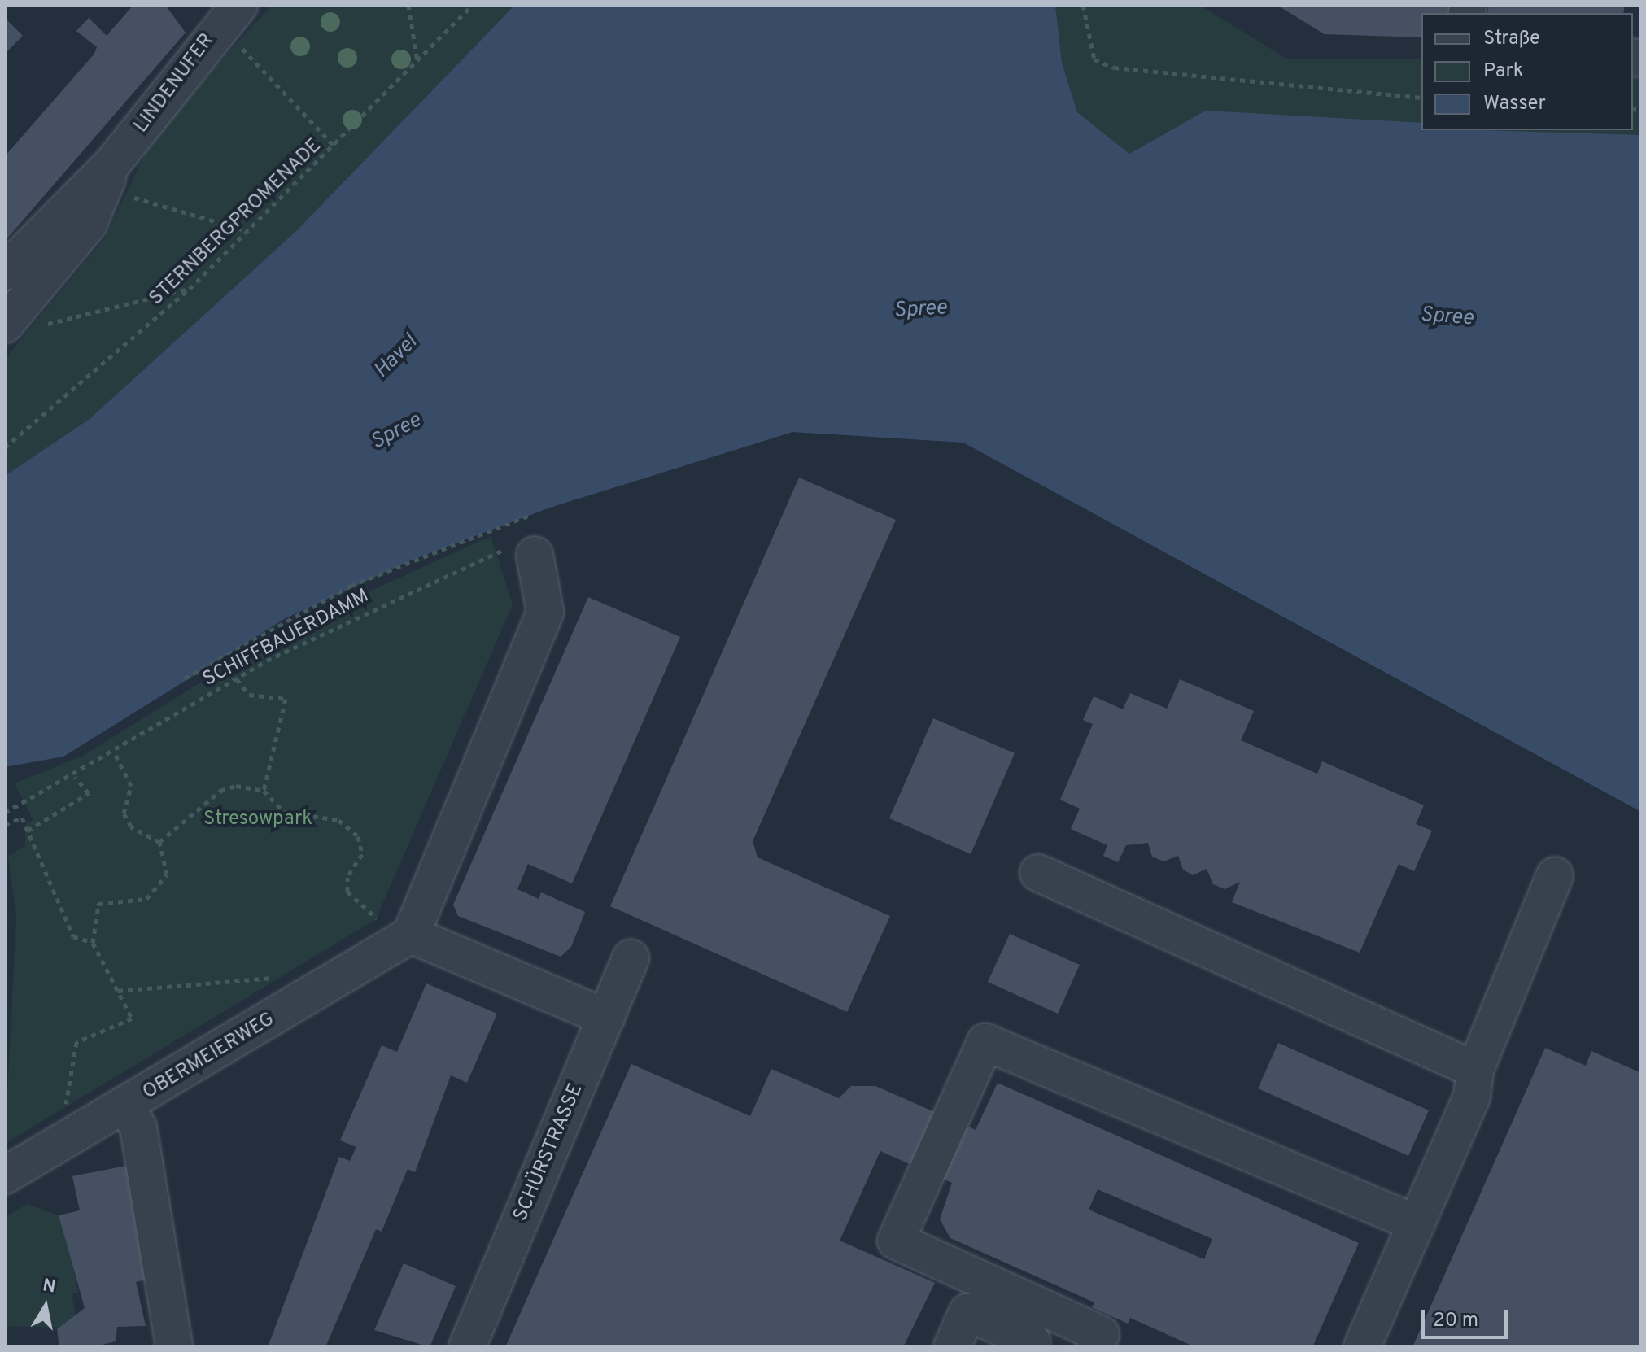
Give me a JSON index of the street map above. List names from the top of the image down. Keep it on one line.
{"streets":{"street":["LINDENUFER","OBERMEIERWEG","SCHÜRSTRASSE"],"path":["STERNBERGPROMENADE","SCHIFFBAUERDAMM"]},"water":["Spree","Havel"],"parks":["Stresowpark"],"legend":["Straße","Park","Wasser"],"scale_bar":"20 m","north":"top"}
